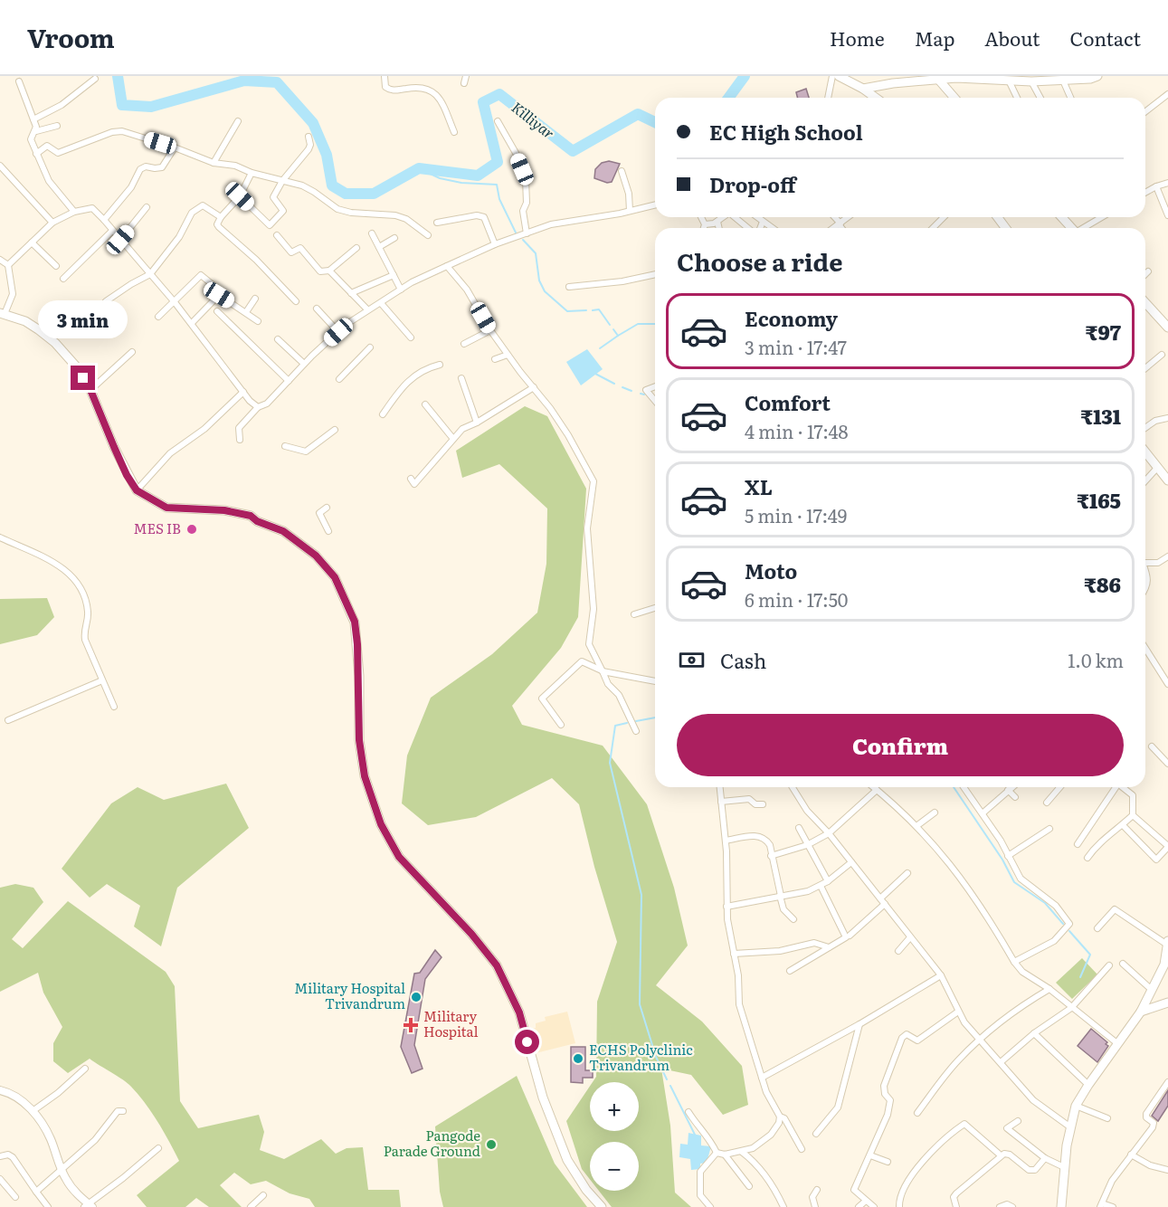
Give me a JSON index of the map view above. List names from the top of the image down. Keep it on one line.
{"water":["Killiyar"],"places":{"other":["MES IB","Military Hospital Trivandrum","ECHS Polyclinic Trivandrum","Pangode Parade Ground"],"health":["Military Hospital"]},"page":{"header":"Vroom","nav":["Home","Map","About","Contact"],"banner":["EC High School","Drop-off"],"heading":"Choose a ride","list":[{"name":"Economy","note":"3 min · 17:47","value":"₹97"},{"name":"Comfort","note":"4 min · 17:48","value":"₹131"},{"name":"XL","note":"5 min · 17:49","value":"₹165"},{"name":"Moto","note":"6 min · 17:50","value":"₹86"}],"bubble":"3 min","pay":["Cash","1.0 km"],"buttons":"Confirm","map_buttons":["+","−"]}}
